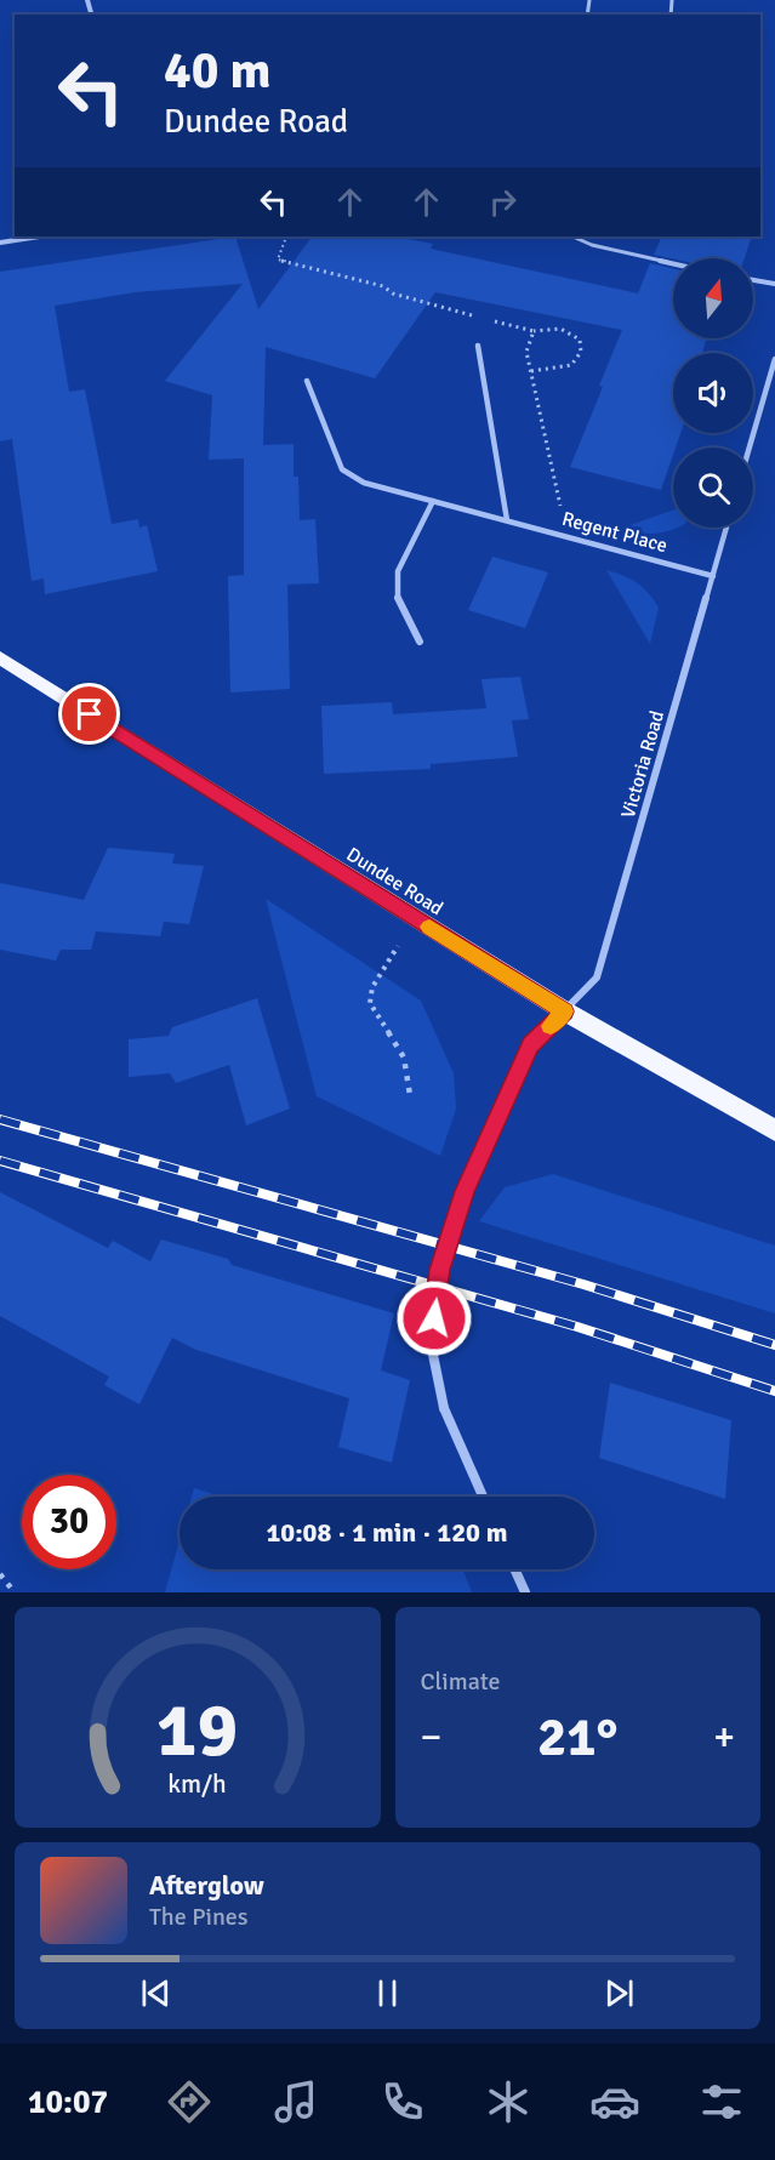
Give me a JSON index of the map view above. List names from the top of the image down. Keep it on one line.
{"streets":{"main road":["Dundee Road"],"street":["Regent Place","Victoria Road"]},"crossings":[["Regent Place","Victoria Road"],["Victoria Road","Dundee Road"]],"north":"top","page":{"turn":["40 m","Dundee Road"],"limit":"30","trip":"10:08 · 1 min · 120 m","tile":"Climate","heat":["−","21°","+"],"song":["Afterglow","The Pines"],"tabs":"10:07","gauge":["19","km/h"]}}
